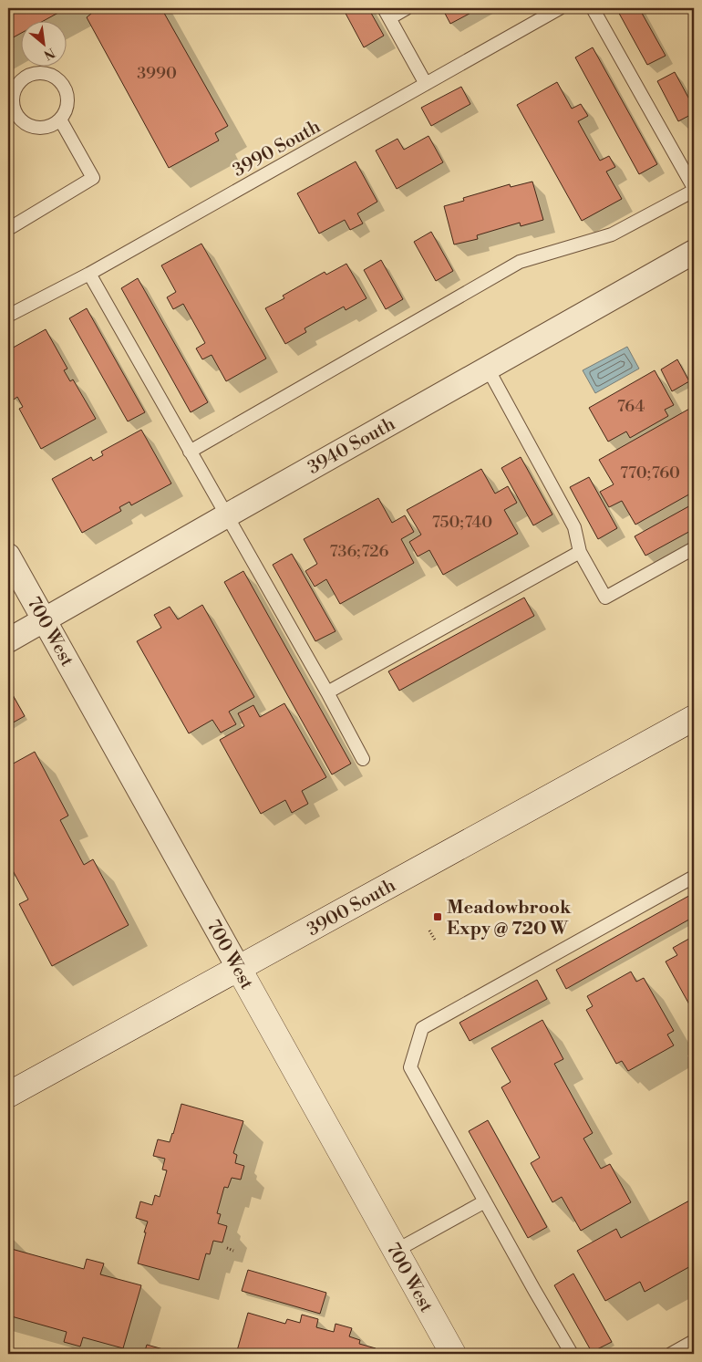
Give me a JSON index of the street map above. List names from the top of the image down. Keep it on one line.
{"streets":{"main road":["700 West","3900 South"],"street":["3940 South"],"lane":["3990 South"]},"crossings":[["3940 South","700 West"],["700 West","3900 South"]],"places":{"transit":["Meadowbrook Expy @ 720 W"]},"house_numbers":["3990","764","770;760","750;740","736;726"],"north":"bottom right"}
